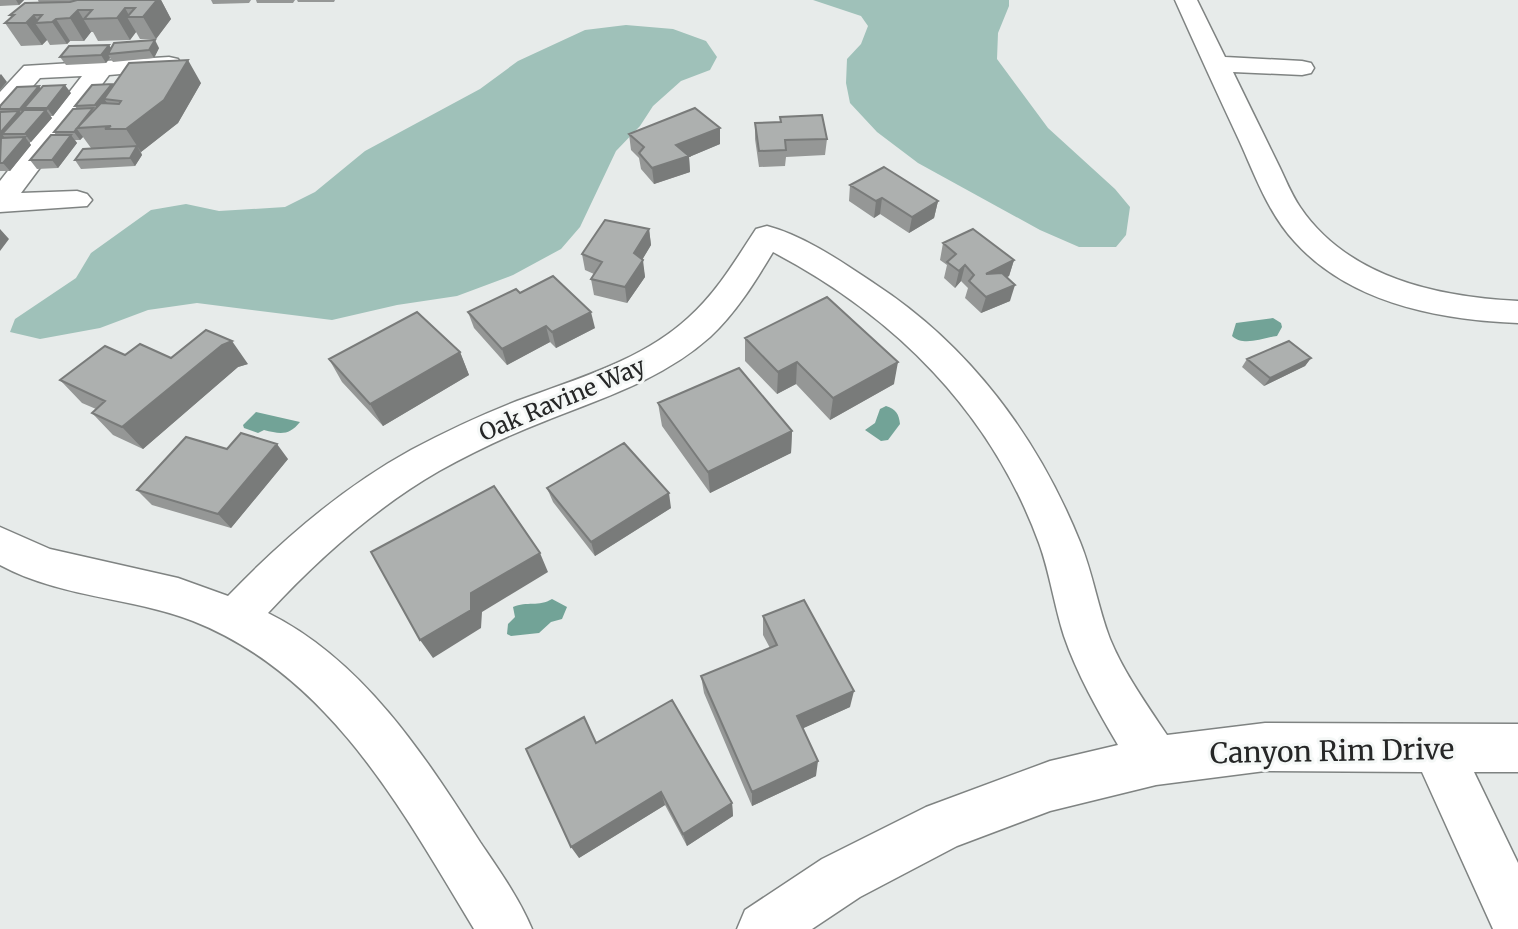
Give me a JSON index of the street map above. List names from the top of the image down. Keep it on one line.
{"streets":{"street":["Oak Ravine Way","Canyon Rim Drive"]},"crossings":[["Oak Ravine Way","Canyon Rim Drive"]]}
